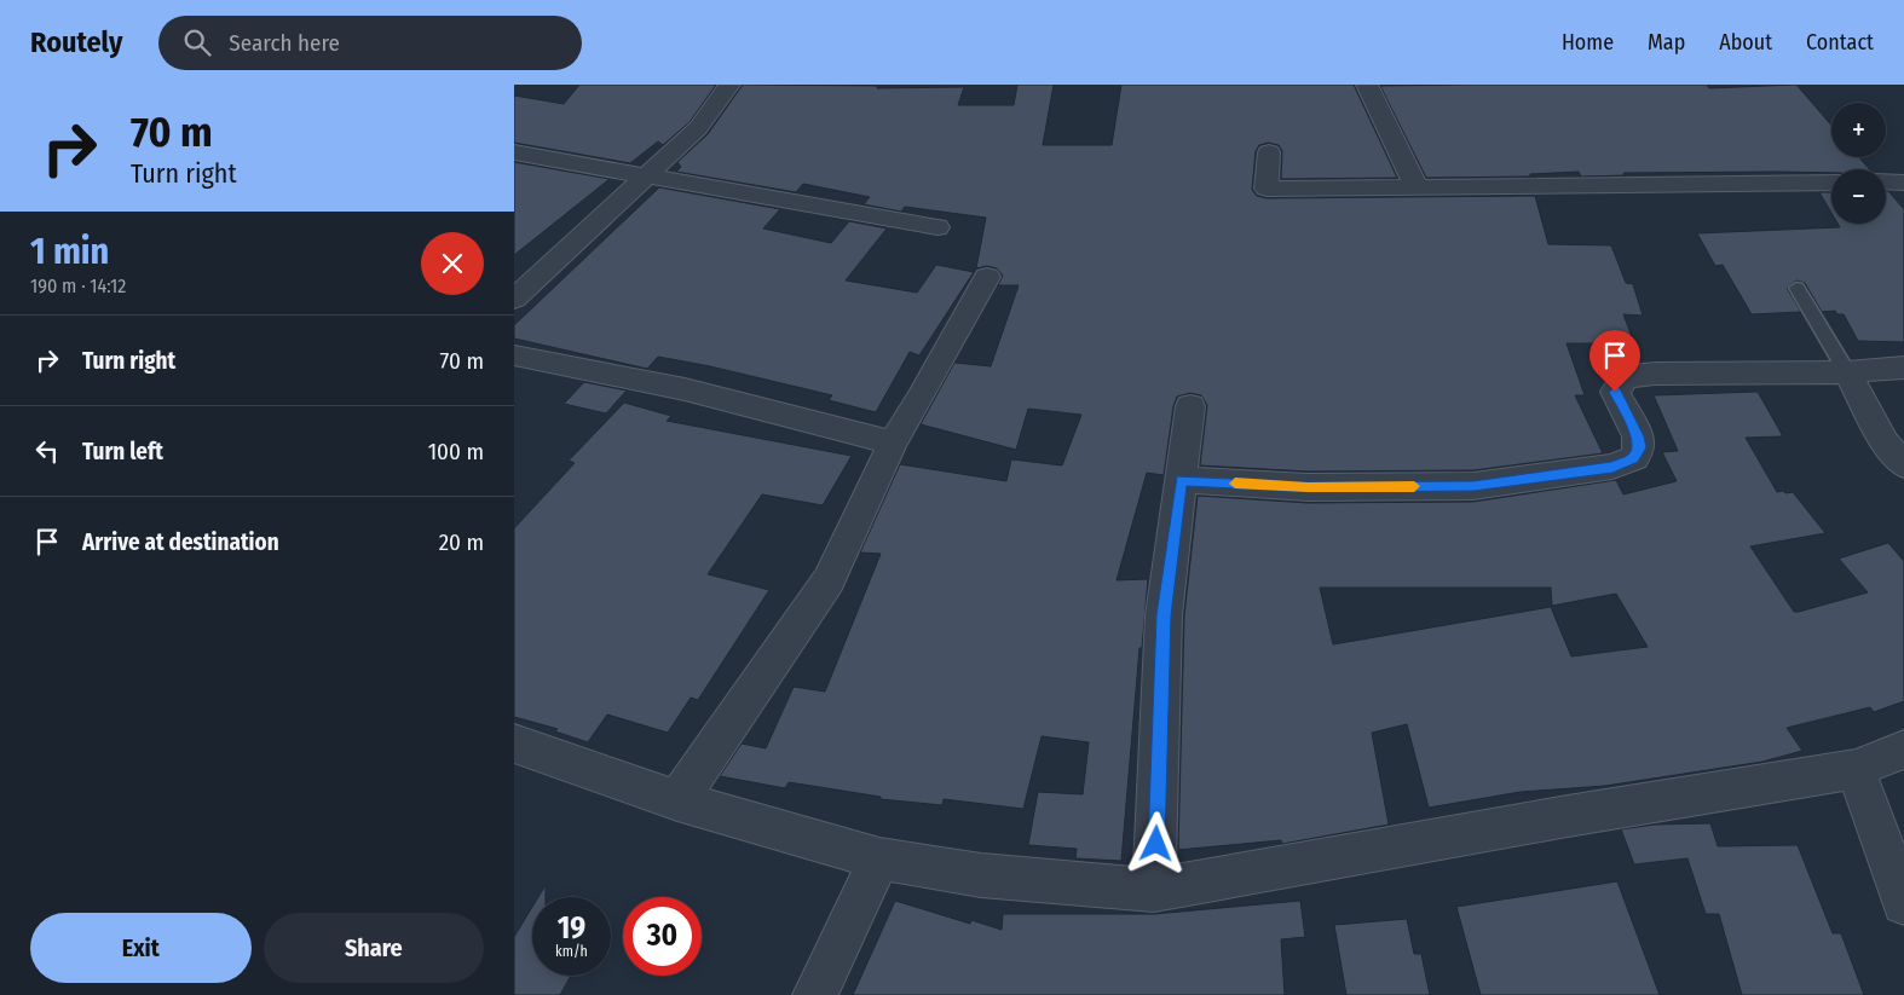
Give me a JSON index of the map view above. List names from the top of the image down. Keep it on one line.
{"page":{"header":"Routely","search":"Search here","nav":["Home","Map","About","Contact"],"turn":["70 m","Turn right"],"map_buttons":["+","−"],"heading":["1 min","190 m · 14:12"],"list":[{"name":"Turn right","value":"70 m"},{"name":"Turn left","value":"100 m"},{"name":"Arrive at destination","value":"20 m"}],"speed":"19 km/h","limit":"30","buttons":["Exit","Share"]}}
